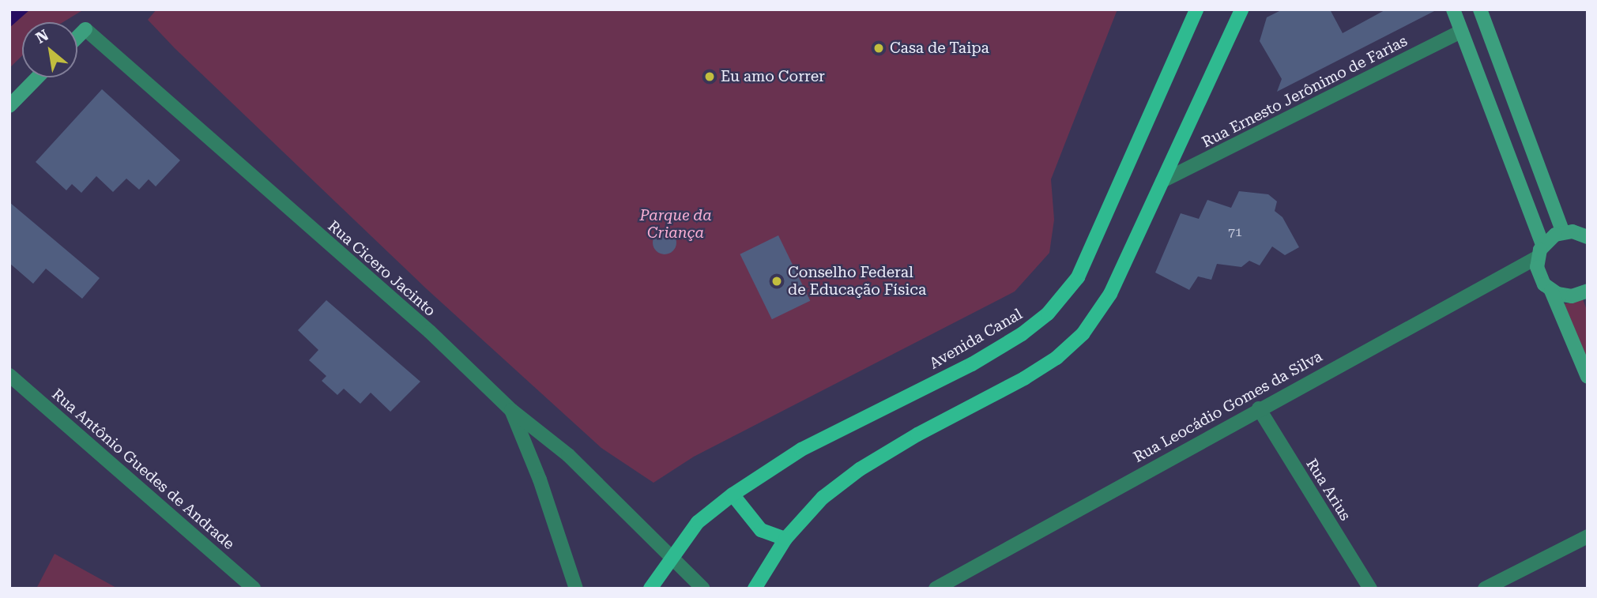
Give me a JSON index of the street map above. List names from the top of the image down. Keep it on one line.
{"streets":{"main road":["Avenida Canal"],"street":["Rua Ernesto Jerônimo de Farias","Rua Cicero Jacinto","Rua Leocádio Gomes da Silva","Rua Antônio Guedes de Andrade","Rua Arius"]},"crossings":[["Rua Leocádio Gomes da Silva","Rua Arius"]],"parks":["Parque da Criança"],"places":["Casa de Taipa","Eu amo Correr","Conselho Federal de Educação Física"],"house_numbers":["71"],"north":"top left"}
